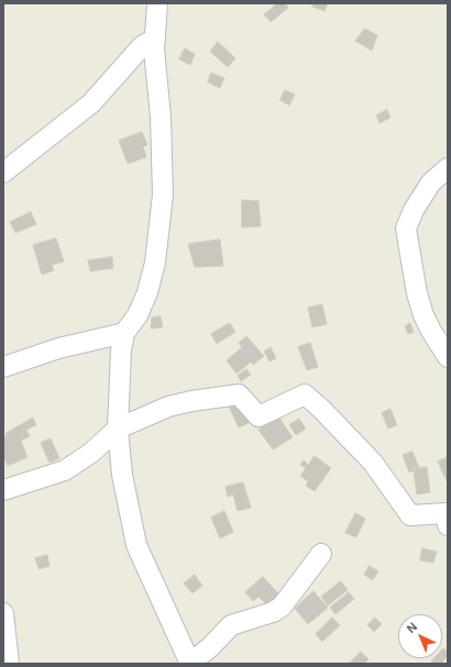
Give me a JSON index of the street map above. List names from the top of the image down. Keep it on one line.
{"north":"top left"}
